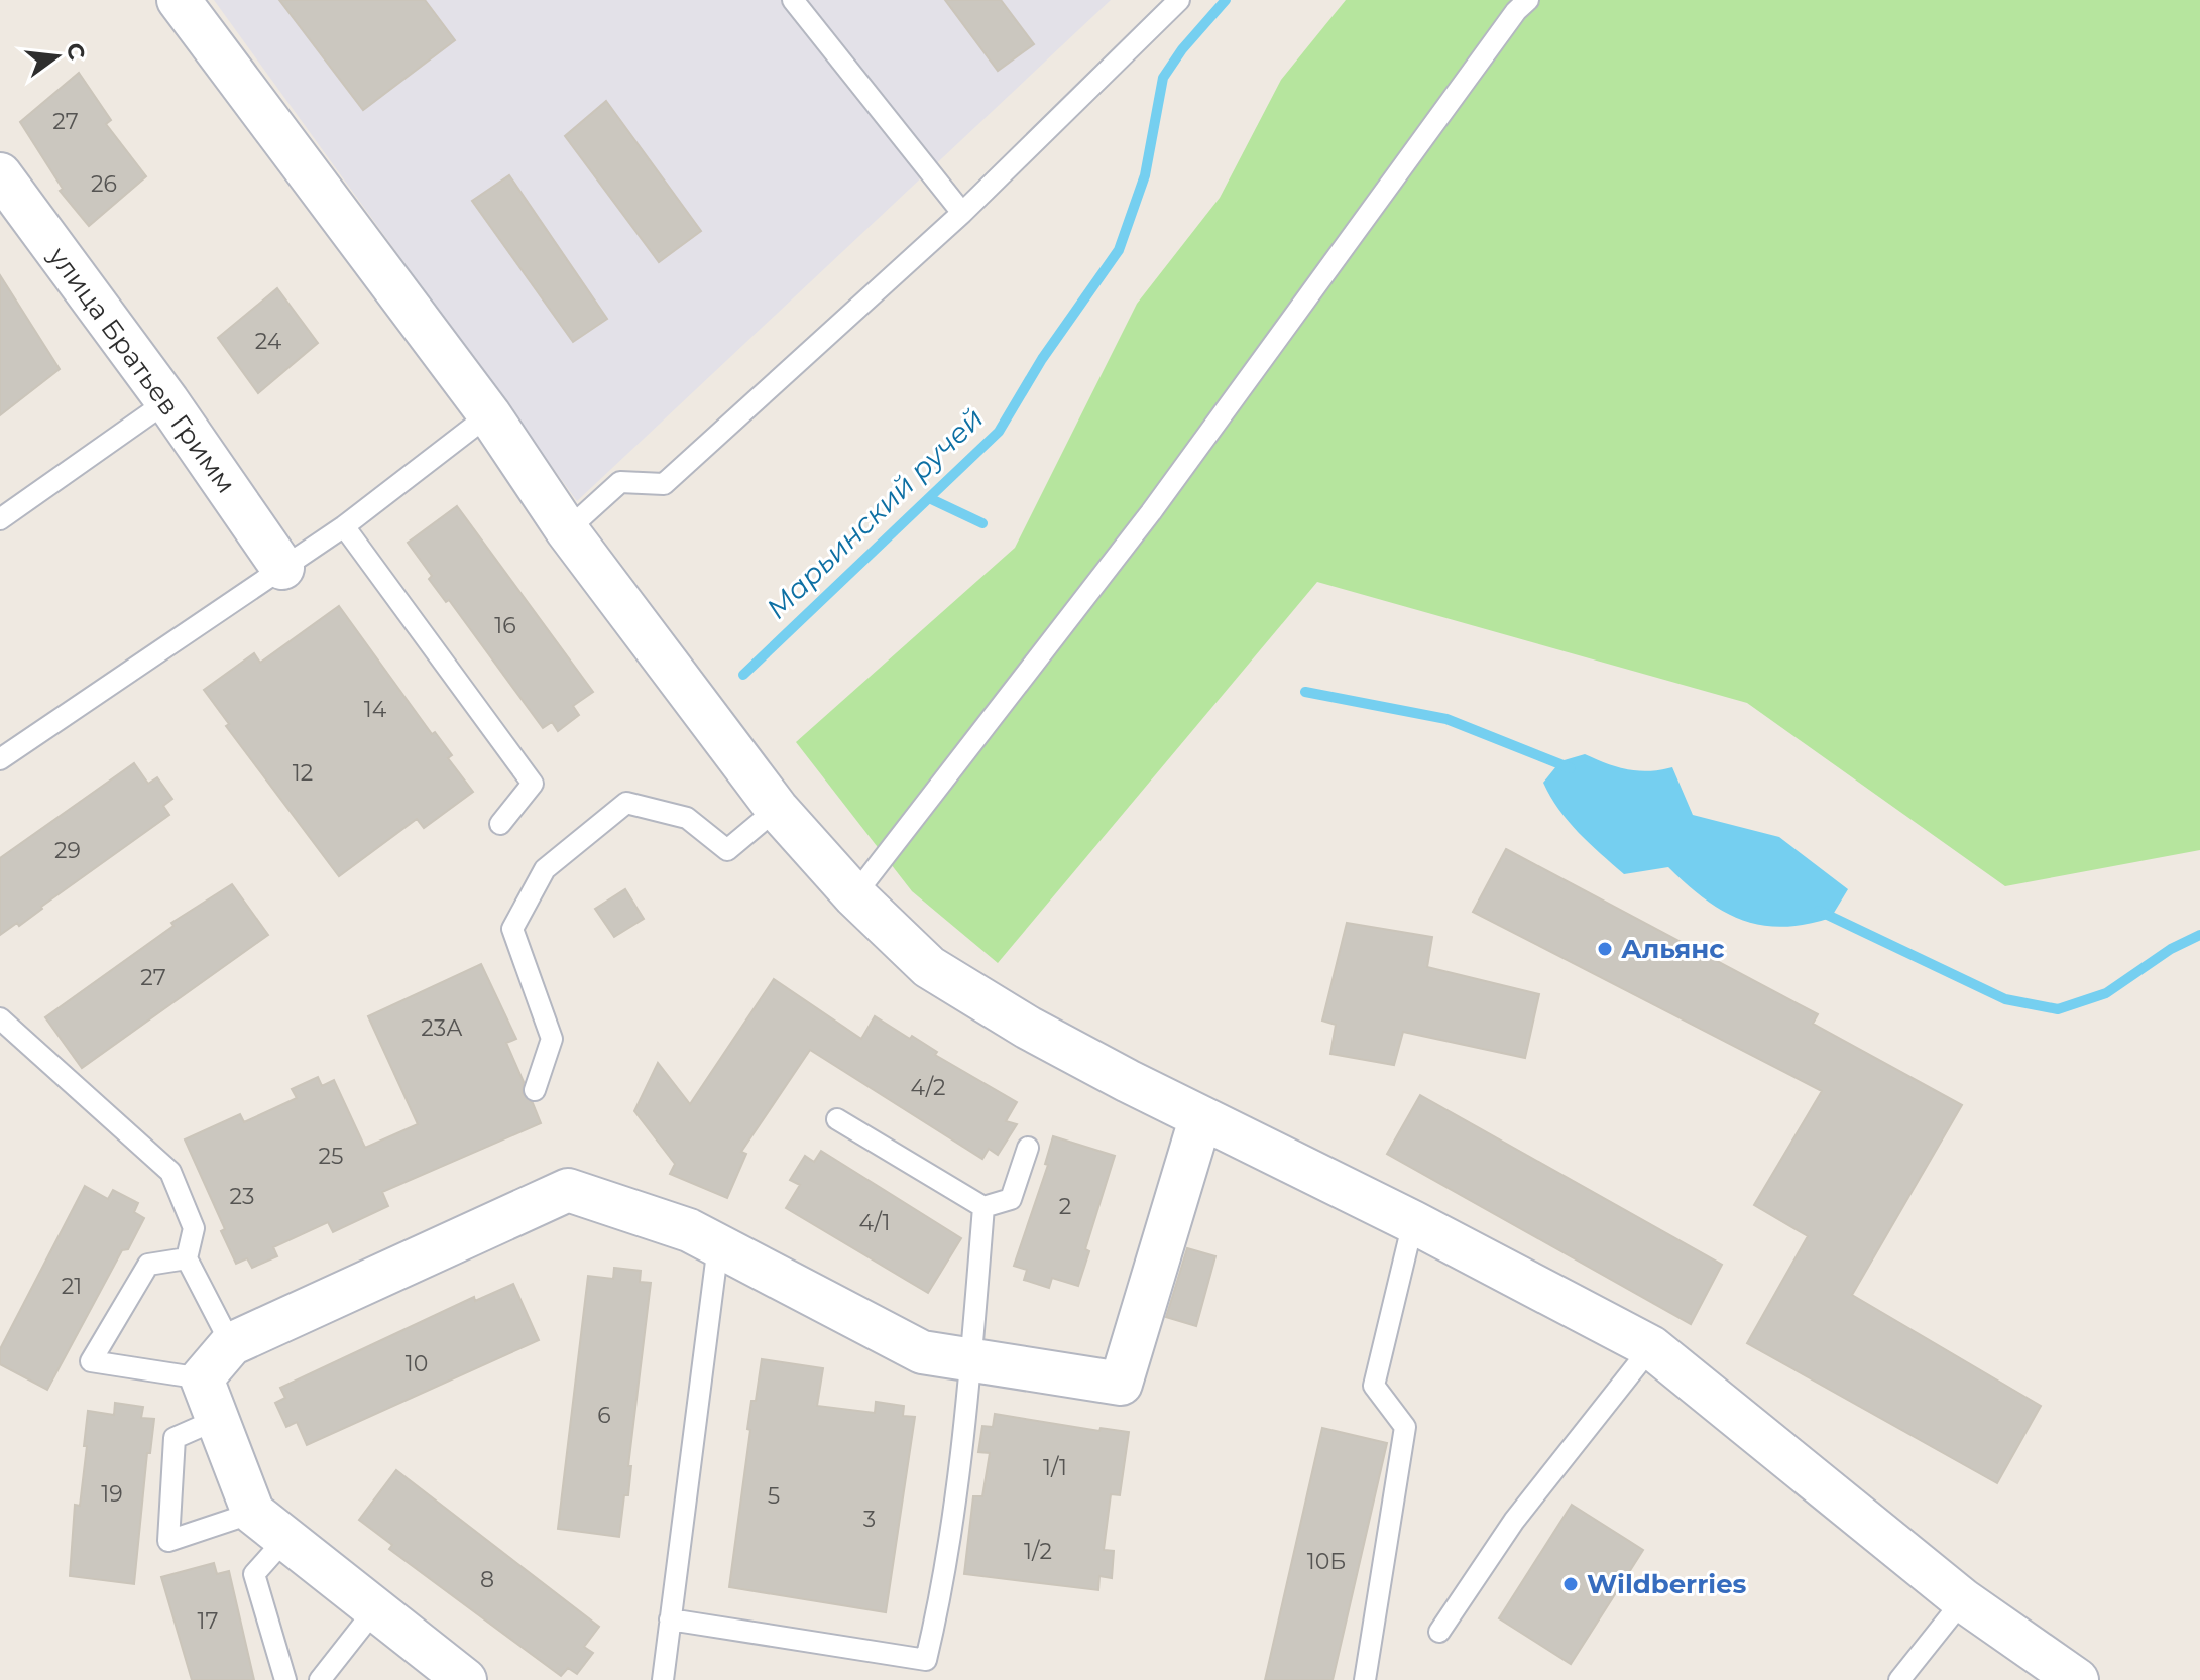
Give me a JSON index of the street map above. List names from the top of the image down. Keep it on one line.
{"streets":{"street":["улица Братьев Гримм"]},"water":["Марьинский ручей"],"places":["Альянс","Wildberries"],"house_numbers":["27","26","24","16","14","12","29","27","23А","4/2","25","23","2","4/1","21","10","6","1/1","19","5","3","1/2","10Б","8","17"],"north":"right"}
